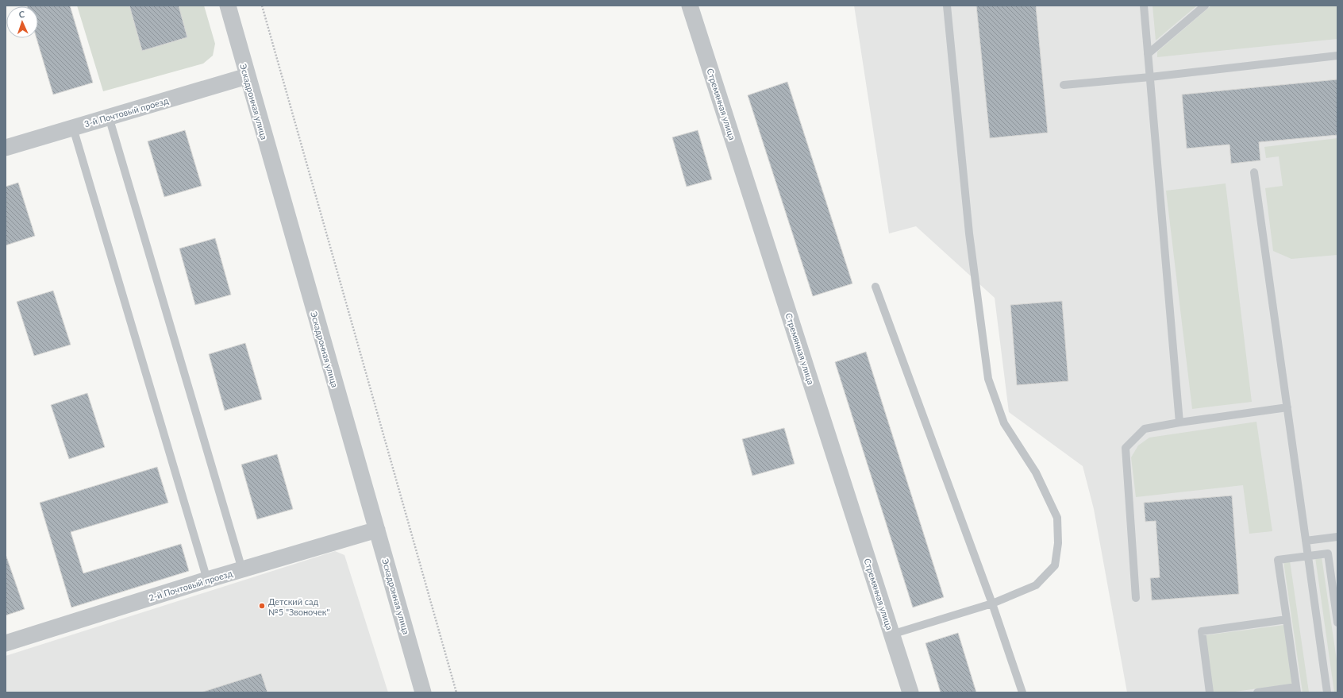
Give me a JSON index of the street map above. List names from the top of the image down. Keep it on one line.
{"streets":{"street":["Эскадронная улица","Стремянная улица","3-й Почтовый проезд","2-й Почтовый проезд"]},"crossings":[["Эскадронная улица","3-й Почтовый проезд"],["Эскадронная улица","2-й Почтовый проезд"]],"places":["Детский сад №5 \"Звоночек\""],"north":"top"}
